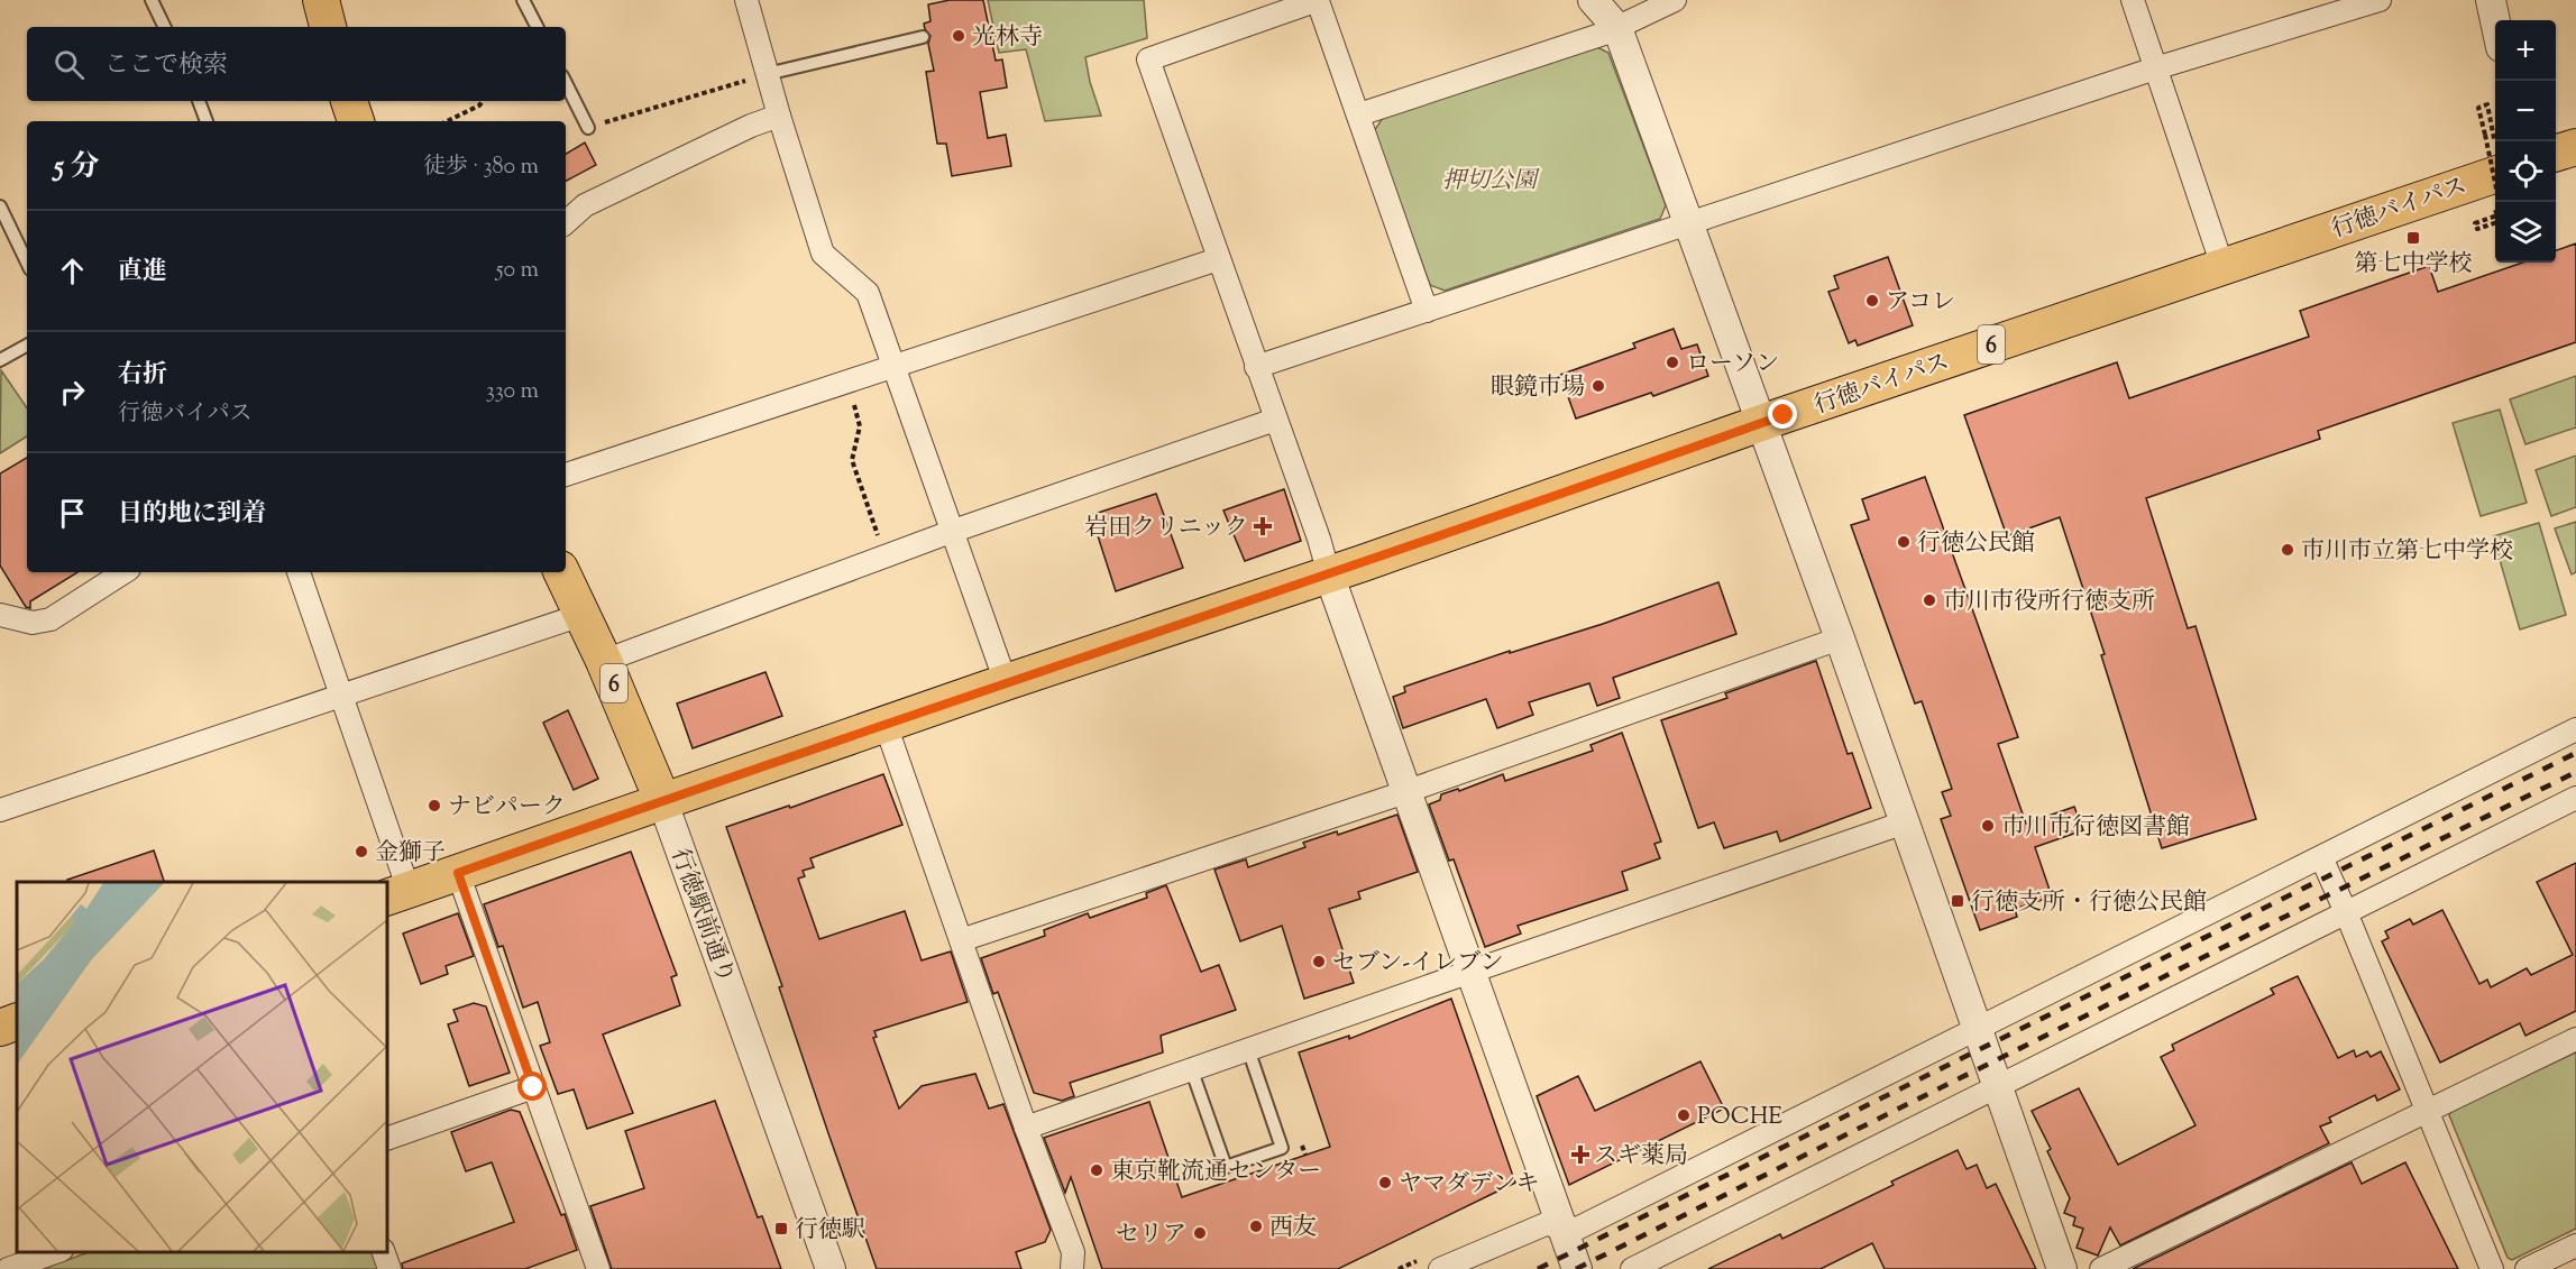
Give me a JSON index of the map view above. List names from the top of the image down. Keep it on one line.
{"streets":{"main road":["行徳バイパス","6","行徳駅前通り"]},"crossings":[["行徳バイパス","行徳駅前通り"]],"parks":["押切公園"],"places":{"other":["光林寺","アコレ","ローソン","眼鏡市場","行徳公民館","市川市立第七中学校","市川市役所行徳支所","ナビパーク","市川市行徳図書館","金獅子","セブン-イレブン","POCHE","東京靴流通センター","ヤマダデンキ","西友","セリア"],"transit":["第七中学校","行徳支所・行徳公民館","行徳駅"],"health":["岩田クリニック","スギ薬局"]},"page":{"map_buttons":["+","−"],"search":"ここで検索","heading":["5 分","徒歩 · 380 m"],"list":[["直進","50 m"],["右折","行徳バイパス","330 m"],"目的地に到着"]}}
